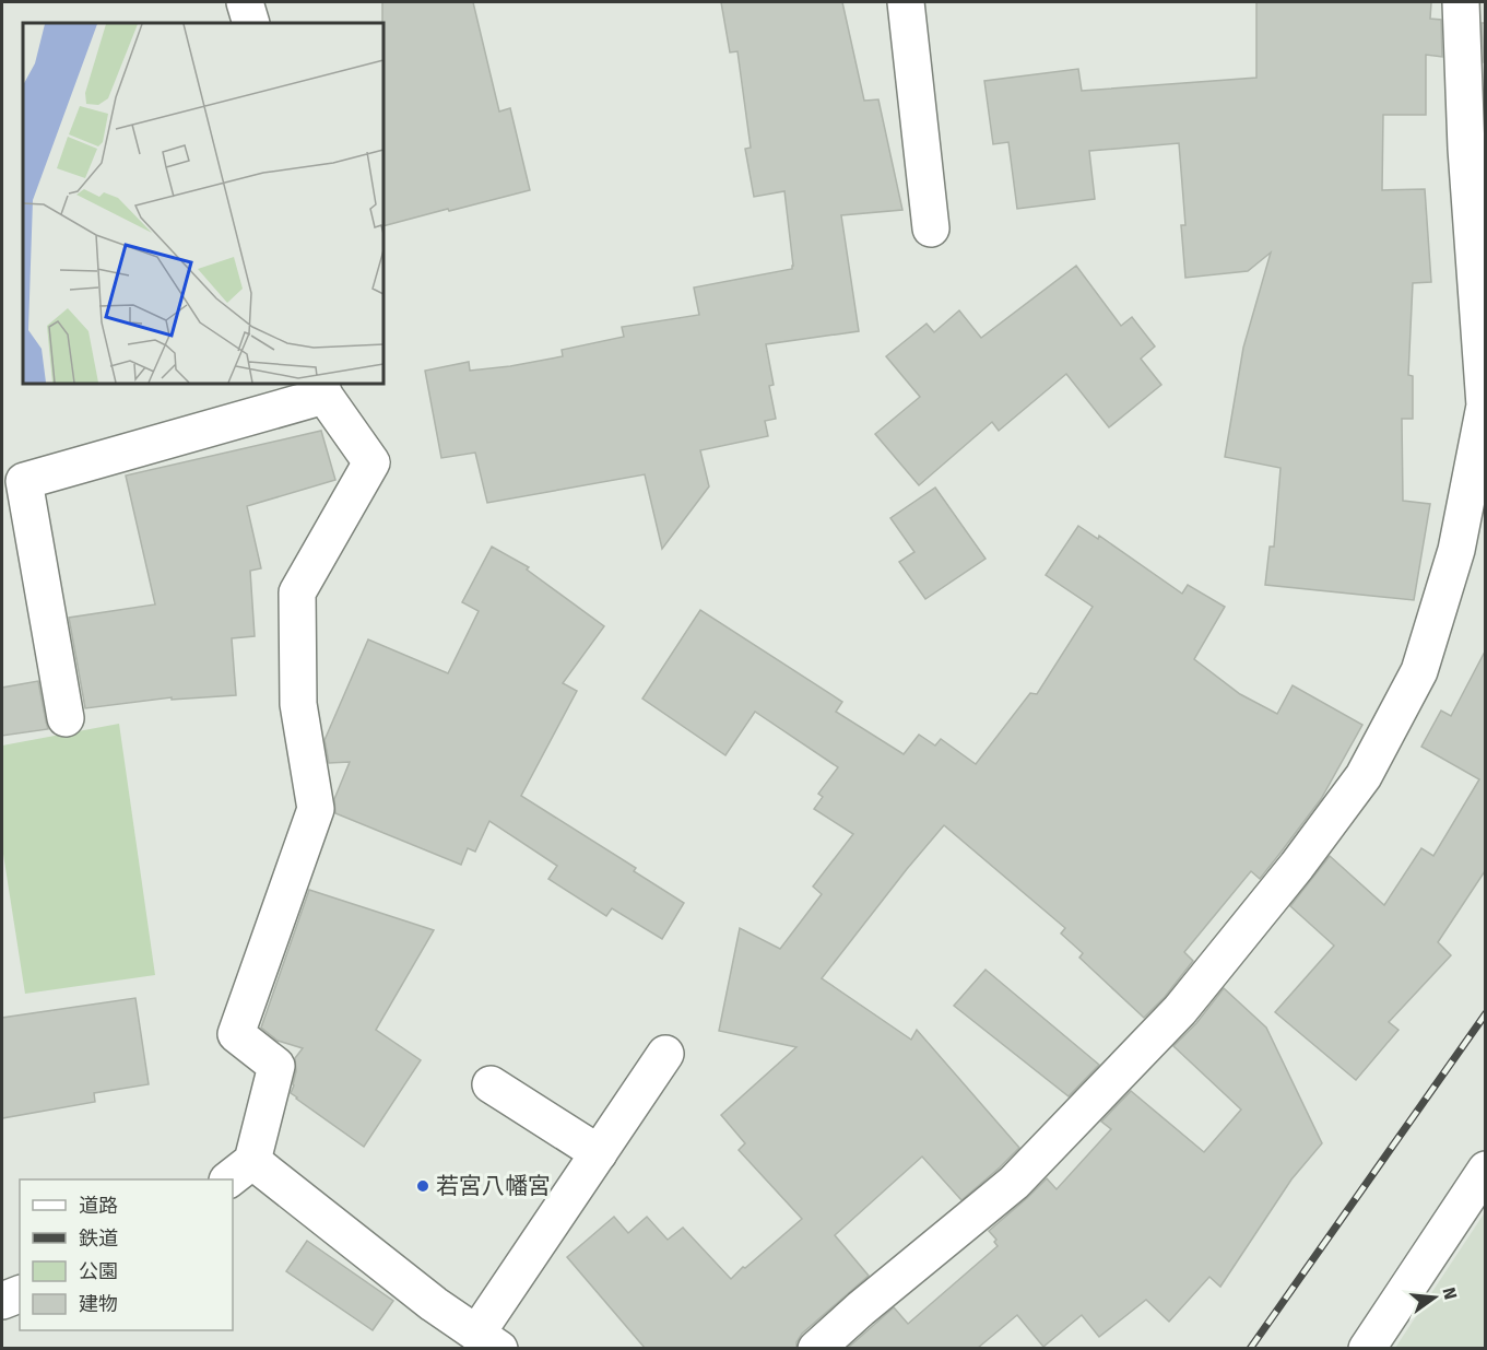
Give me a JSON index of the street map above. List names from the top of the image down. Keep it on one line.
{"places":["若宮八幡宮"],"legend":["道路","鉄道","公園","建物"],"north":"right"}
